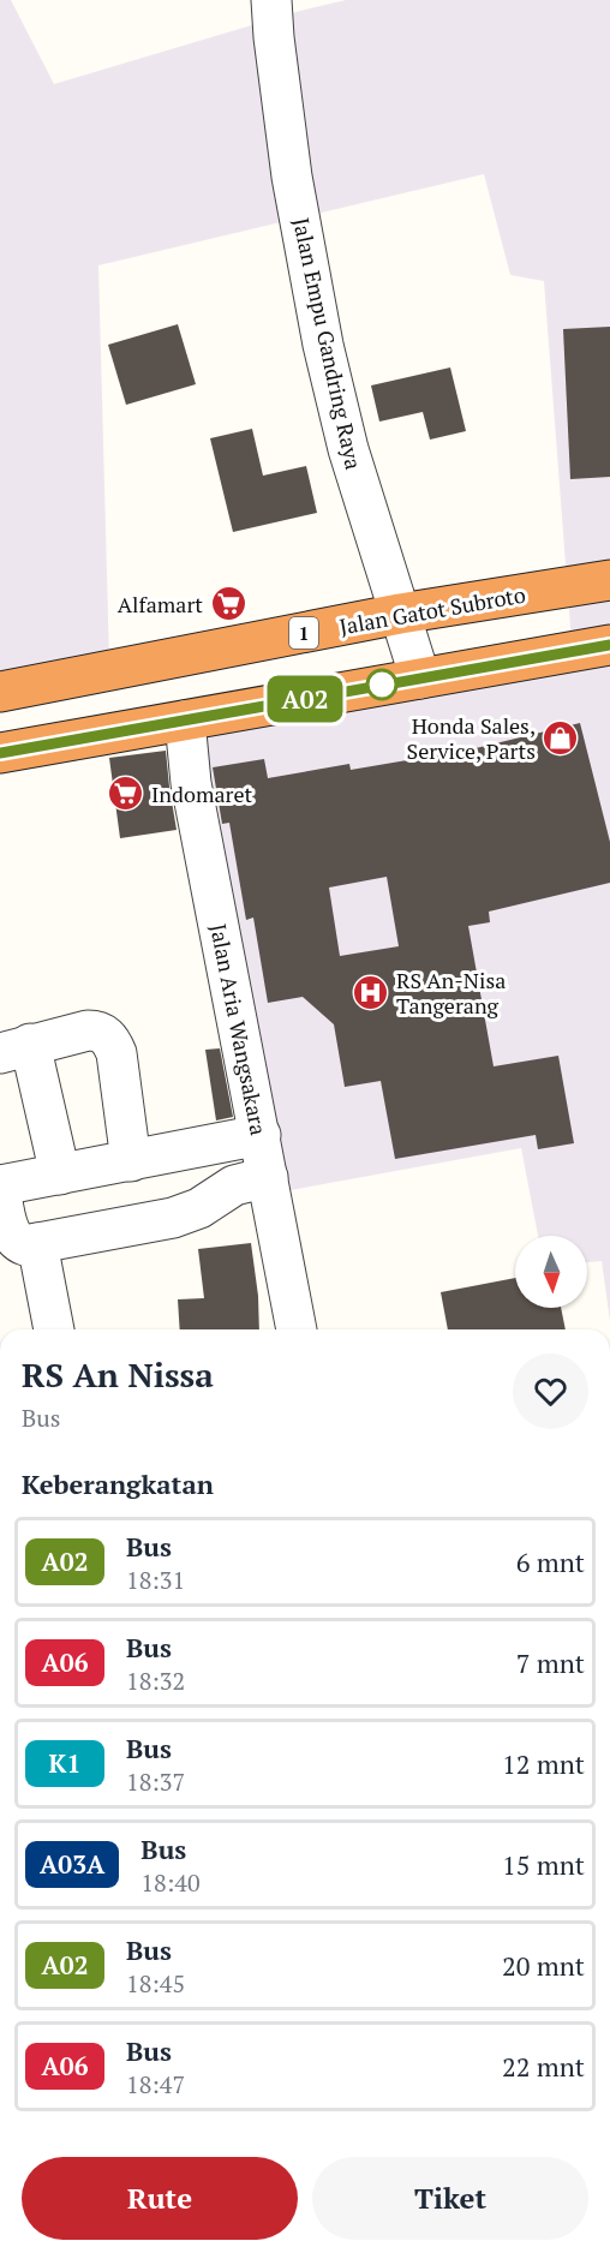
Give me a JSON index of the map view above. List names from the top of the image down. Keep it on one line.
{"streets":{"highway":["Jalan Gatot Subroto","1"],"street":["Jalan Empu Gandring Raya","Jalan Aria Wangsakara"]},"crossings":[["Jalan Empu Gandring Raya","Jalan Gatot Subroto"]],"places":{"supermarket":["Alfamart","Indomaret"],"shop":["Honda Sales, Service, Parts"],"hospital":["RS An-Nisa Tangerang"]},"lines":["bus line A02"],"north":"bottom","page":{"on_map":"A02","heading":[["RS An Nissa","Bus"],"Keberangkatan"],"list":[{"mark":"A02","name":"Bus","note":"18:31","value":"6 mnt"},{"mark":"A06","name":"Bus","note":"18:32","value":"7 mnt"},{"mark":"K1","name":"Bus","note":"18:37","value":"12 mnt"},{"mark":"A03A","name":"Bus","note":"18:40","value":"15 mnt"},{"mark":"A02","name":"Bus","note":"18:45","value":"20 mnt"},{"mark":"A06","name":"Bus","note":"18:47","value":"22 mnt"}],"buttons":["Rute","Tiket"]}}
